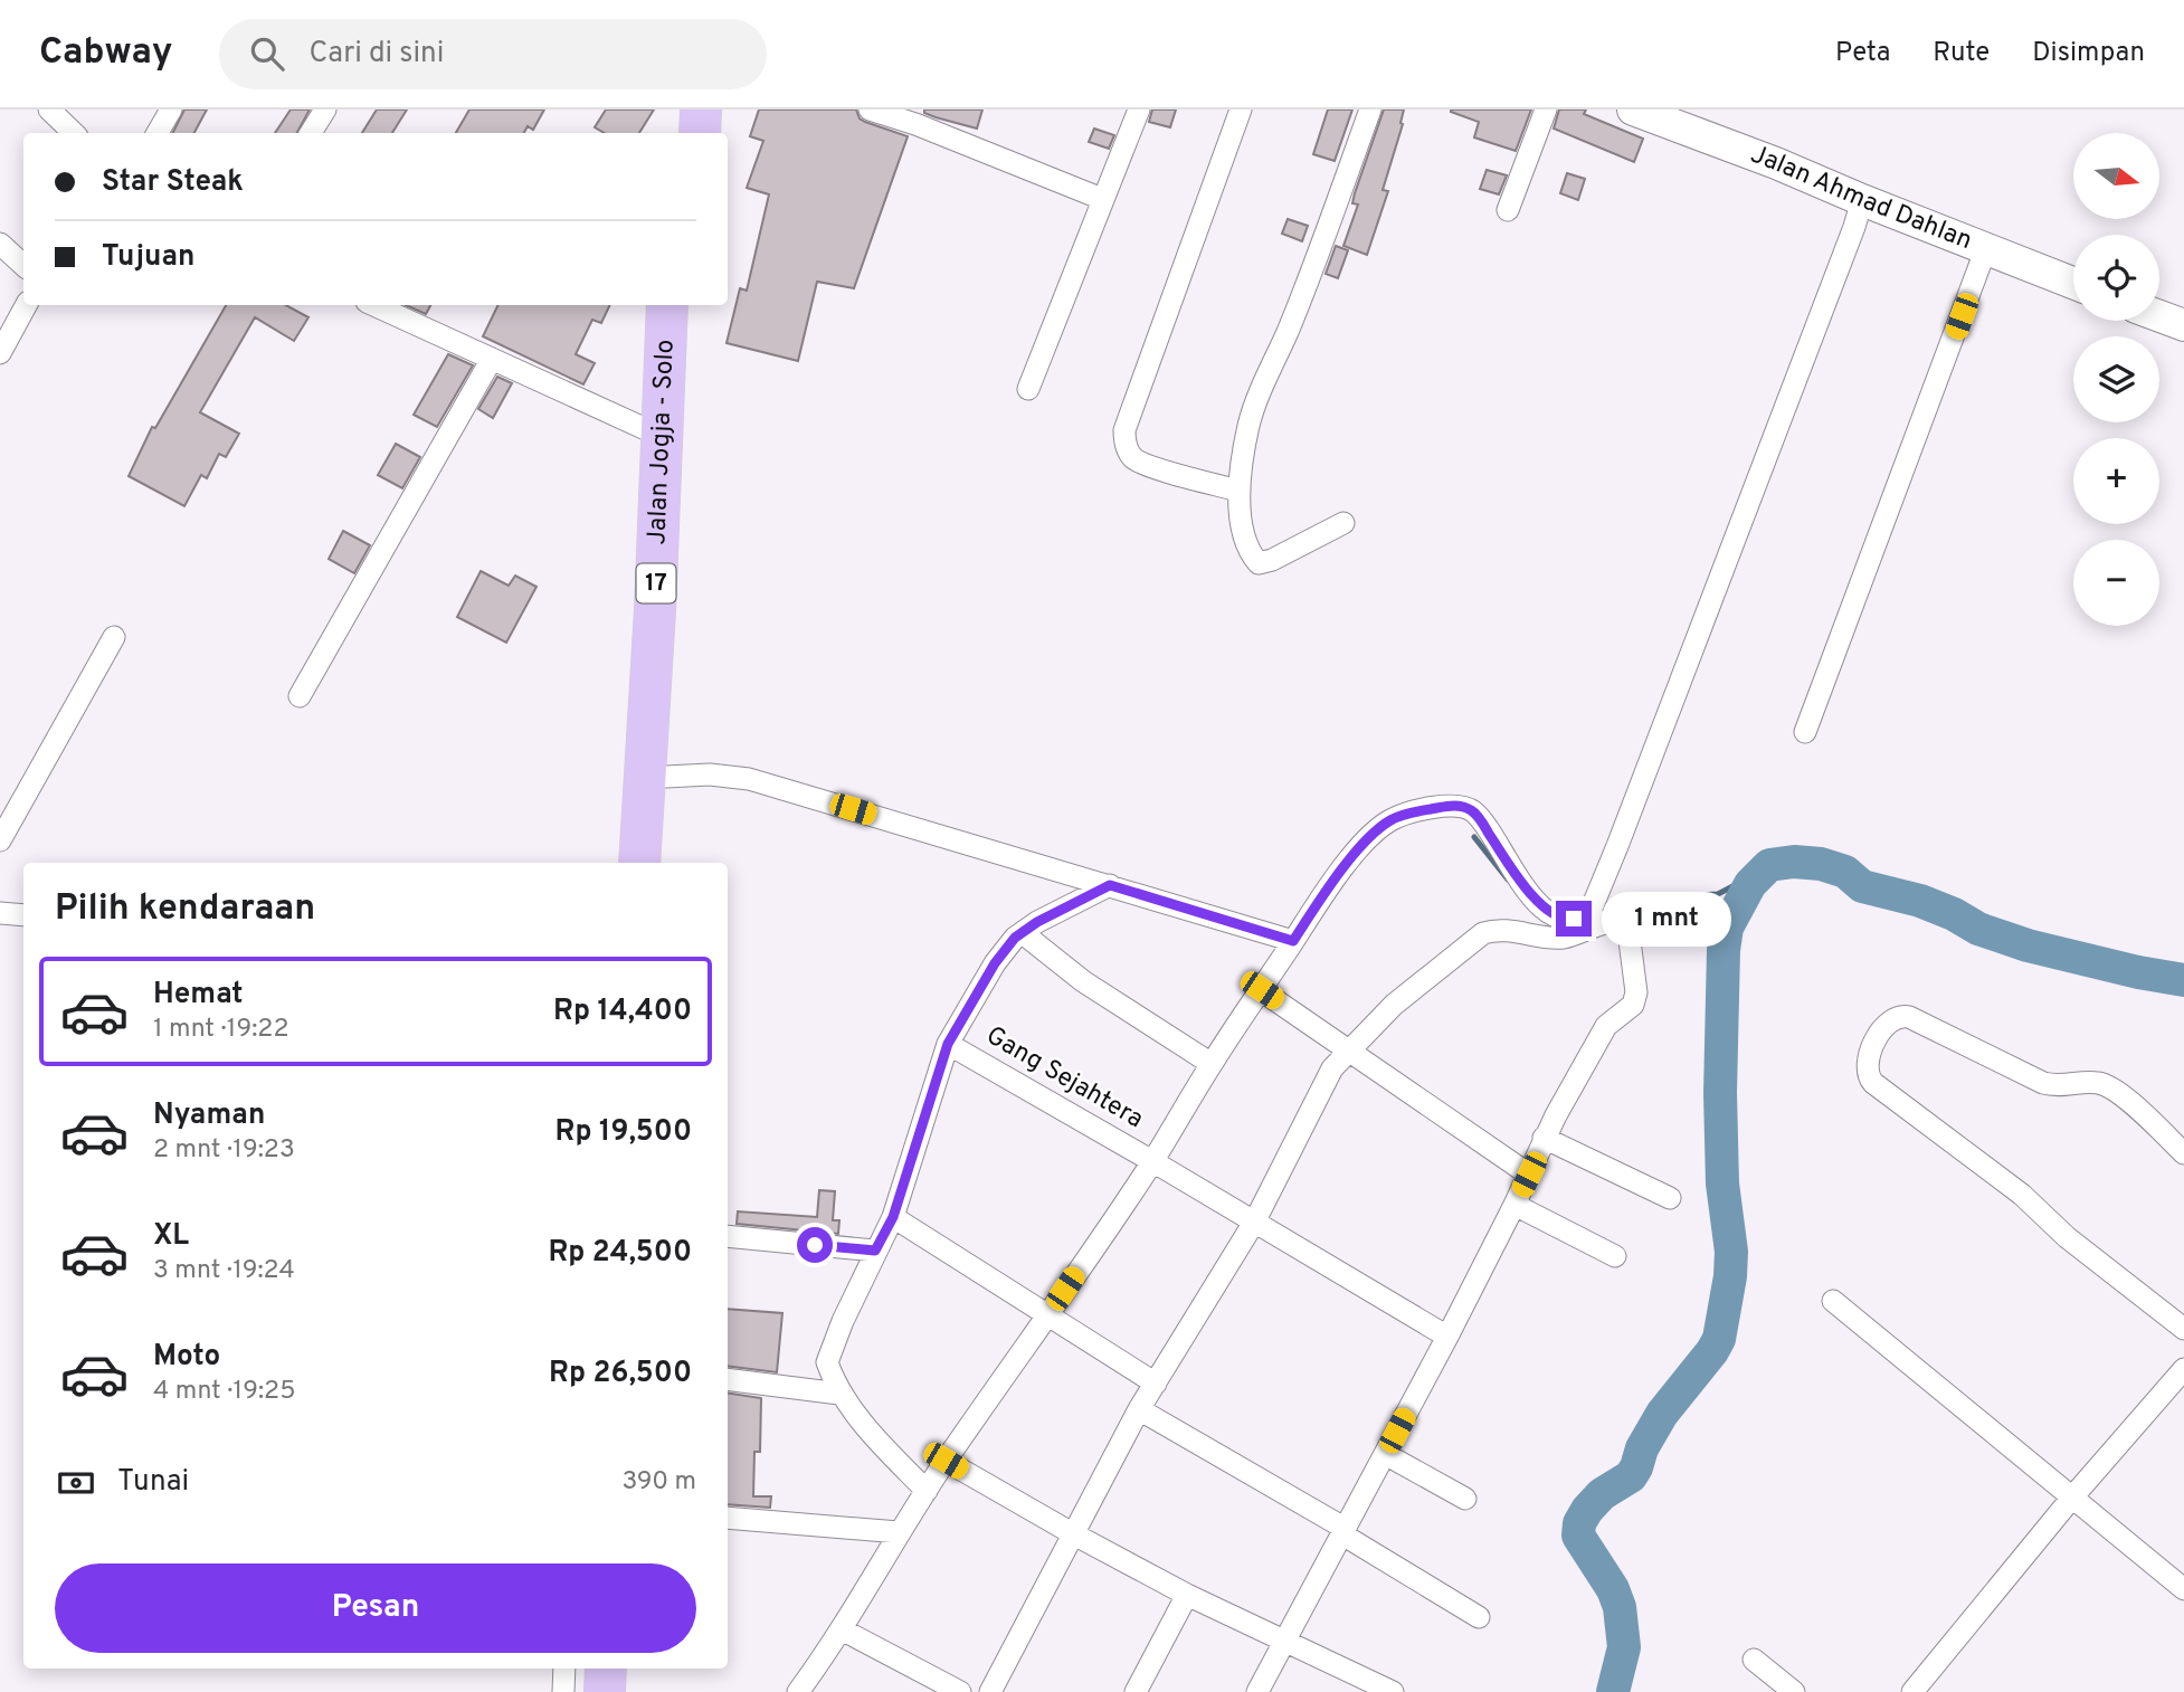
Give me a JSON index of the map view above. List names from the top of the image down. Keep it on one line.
{"streets":{"highway":["Jalan Jogja - Solo","17"],"street":["Jalan Ahmad Dahlan","Gang Sejahtera"]},"north":"right","page":{"header":"Cabway","search":"Cari di sini","nav":["Peta","Rute","Disimpan"],"map_buttons":["+","−"],"banner":["Star Steak","Tujuan"],"heading":"Pilih kendaraan","bubble":"1 mnt","list":[{"name":"Hemat","note":"1 mnt · 19:22","value":"Rp 14,400"},{"name":"Nyaman","note":"2 mnt · 19:23","value":"Rp 19,500"},{"name":"XL","note":"3 mnt · 19:24","value":"Rp 24,500"},{"name":"Moto","note":"4 mnt · 19:25","value":"Rp 26,500"}],"pay":["Tunai","390 m"],"buttons":"Pesan"}}
